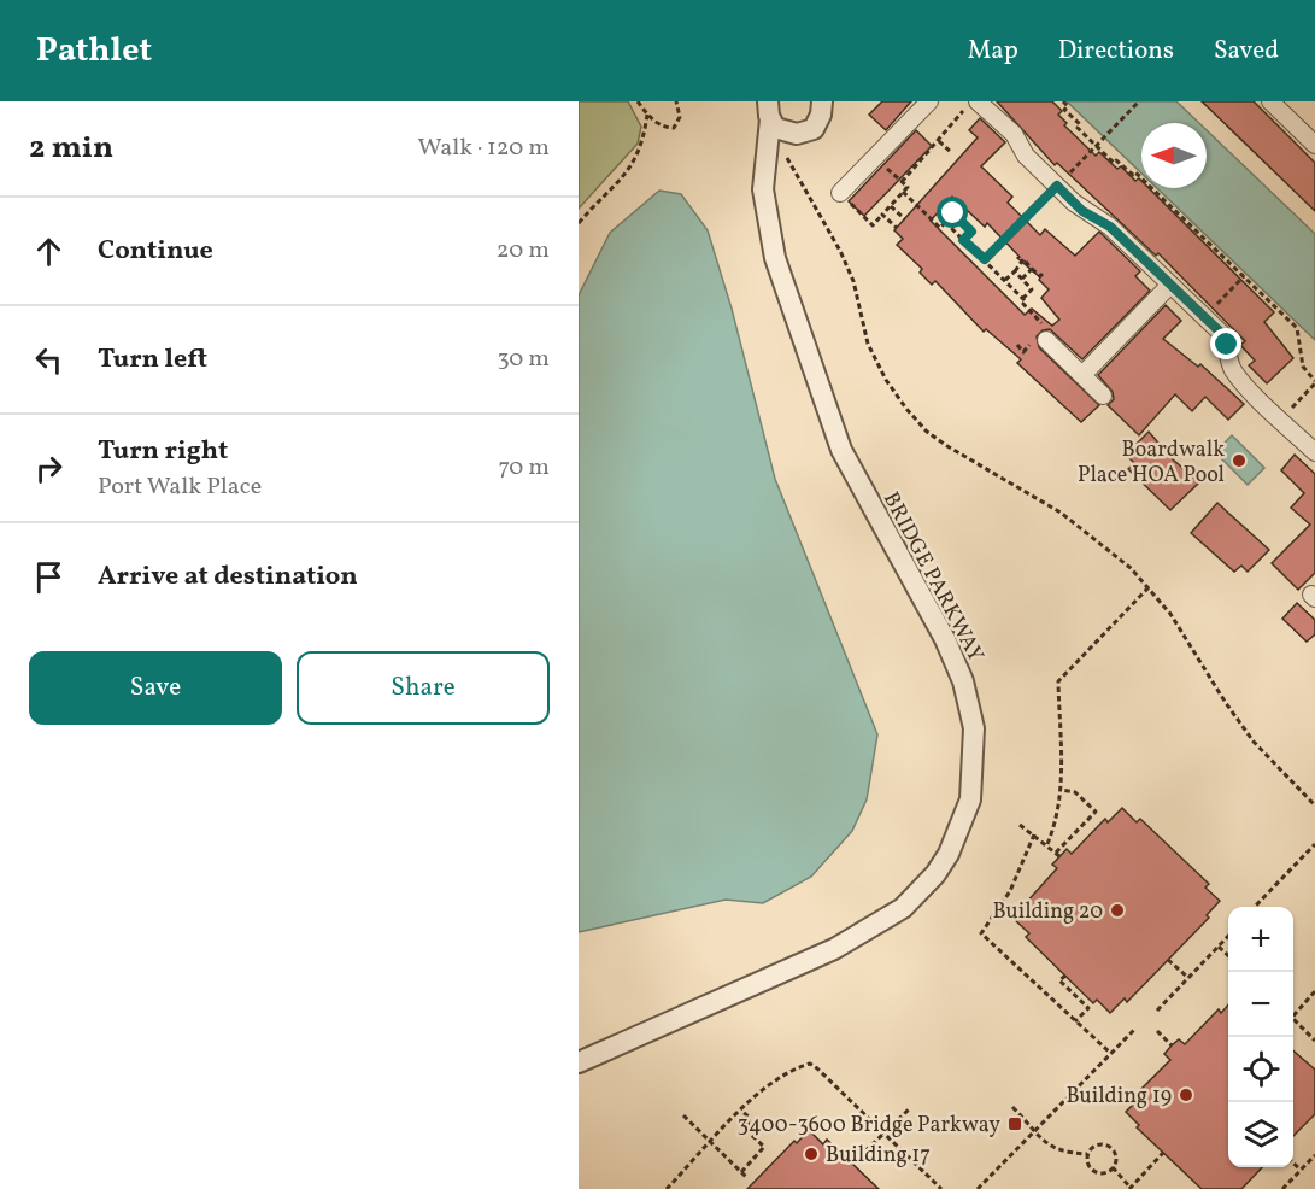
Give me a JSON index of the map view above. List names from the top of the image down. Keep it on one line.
{"streets":{"street":["BRIDGE PARKWAY"]},"places":{"other":["Boardwalk Place HOA Pool","Building 20","Building 19","Building 17"],"transit":["3400-3600 Bridge Parkway"]},"north":"left","page":{"header":"Pathlet","nav":["Map","Directions","Saved"],"heading":["2 min","Walk · 120 m"],"list":[["Continue","20 m"],["Turn left","30 m"],["Turn right","Port Walk Place","70 m"],"Arrive at destination"],"buttons":["Save","Share"],"map_buttons":["+","−"]}}
